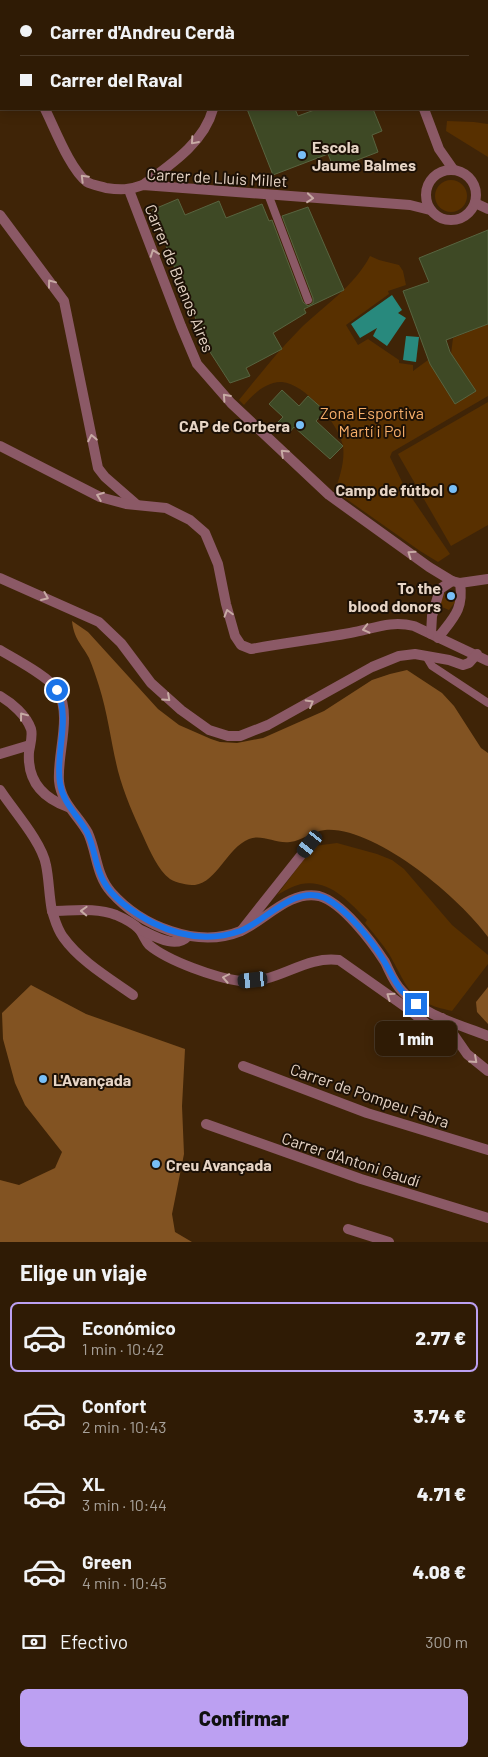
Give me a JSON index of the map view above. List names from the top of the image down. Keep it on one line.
{"streets":{"street":["Carrer de Lluis Millet","Carrer de Buenos Aires","Carrer de Pompeu Fabra","Carrer d'Antoni Gaudí"]},"crossings":[["Carrer de Lluis Millet","Carrer de Buenos Aires"]],"one_way":["Carrer de Buenos Aires"],"parks":["Zona Esportiva Martí i Pol"],"places":["Escola Jaume Balmes","CAP de Corbera","Camp de fútbol","To the blood donors","L'Avançada","Creu Avançada"],"page":{"banner":["Carrer d'Andreu Cerdà","Carrer del Raval"],"bubble":"1 min","heading":"Elige un viaje","list":[{"name":"Económico","note":"1 min · 10:42","value":"2.77 €"},{"name":"Confort","note":"2 min · 10:43","value":"3.74 €"},{"name":"XL","note":"3 min · 10:44","value":"4.71 €"},{"name":"Green","note":"4 min · 10:45","value":"4.08 €"}],"pay":["Efectivo","300 m"],"buttons":"Confirmar"}}
